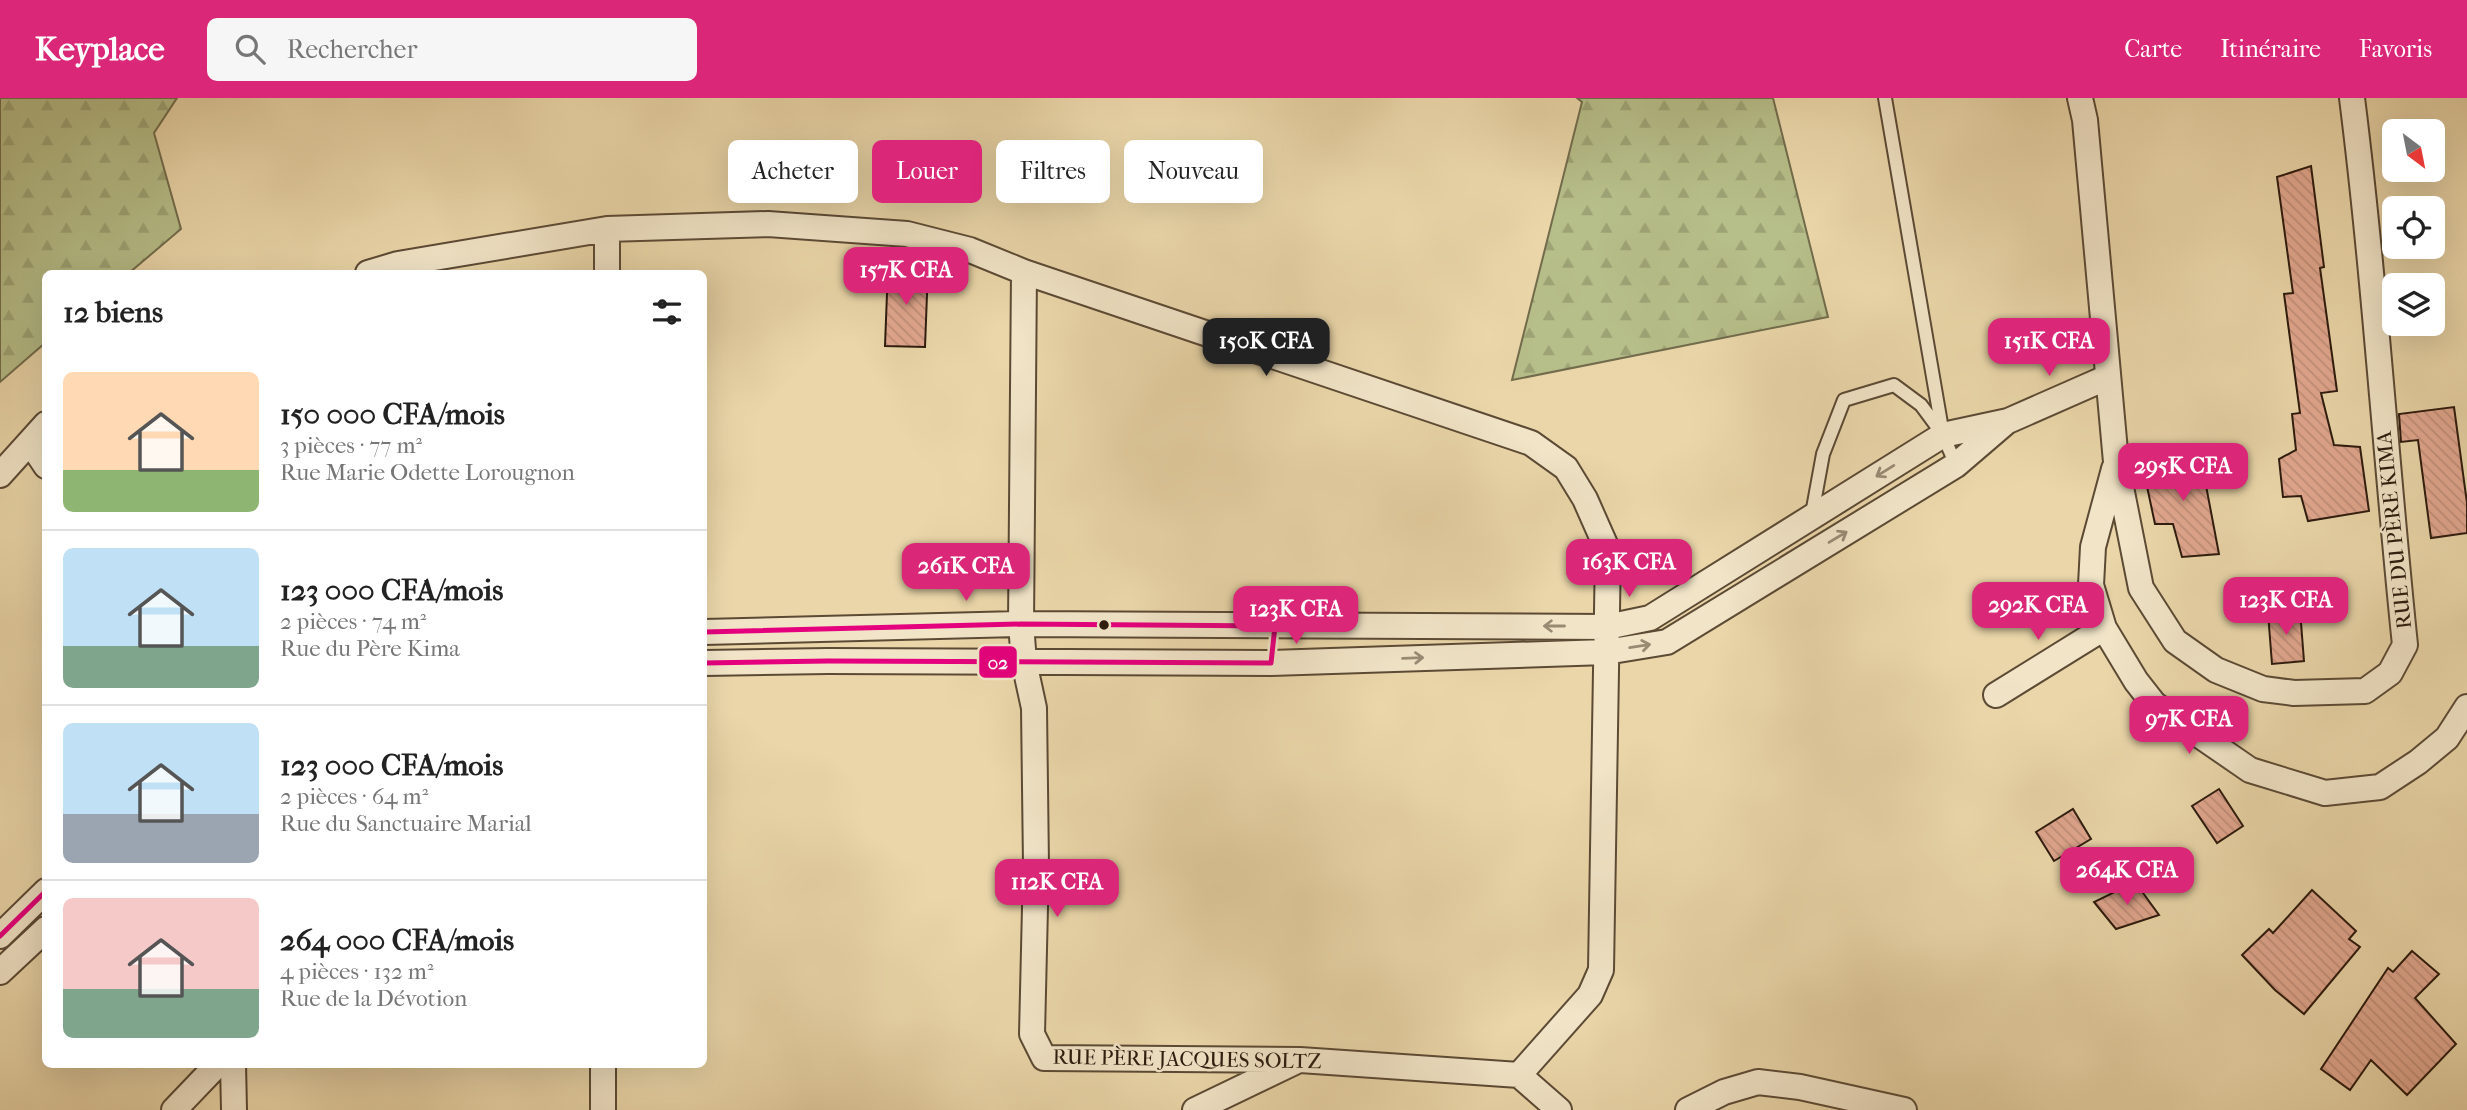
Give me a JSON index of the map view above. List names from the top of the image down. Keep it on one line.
{"streets":{"street":["RUE DU PÈRE KIMA","RUE PÈRE JACQUES SOLTZ"]},"lines":["transit line 02"],"north":"bottom right","page":{"header":"Keyplace","search":"Rechercher","nav":["Carte","Itinéraire","Favoris"],"chip":["Acheter","Louer","Filtres","Nouveau"],"price":["157K CFA","150K CFA","151K CFA","295K CFA","163K CFA","261K CFA","123K CFA","292K CFA","123K CFA","97K CFA","264K CFA","112K CFA"],"heading":"12 biens","list":[{"name":"150 000 CFA/mois","note":"3 pièces · 77 m² · Rue Marie Odette Lorougnon"},{"name":"123 000 CFA/mois","note":"2 pièces · 74 m² · Rue du Père Kima"},{"name":"123 000 CFA/mois","note":"2 pièces · 64 m² · Rue du Sanctuaire Marial"},{"name":"264 000 CFA/mois","note":"4 pièces · 132 m² · Rue de la Dévotion"}]}}
